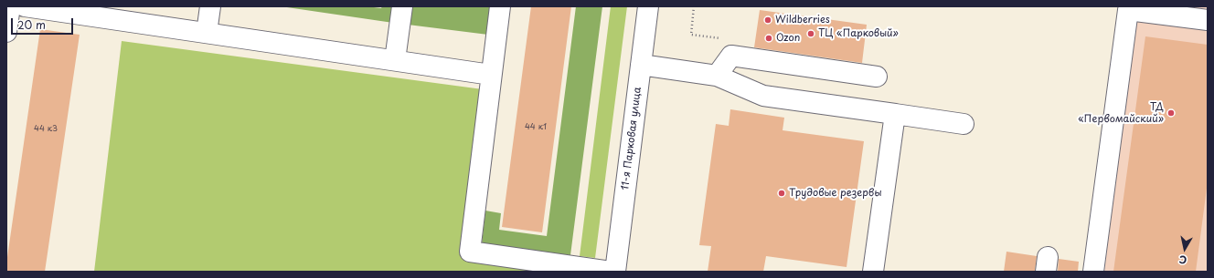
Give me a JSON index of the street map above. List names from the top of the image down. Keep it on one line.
{"streets":{"street":["11-я Парковая улица"]},"places":["Wildberries","ТЦ «Парковый»","Ozon","ТД «Первомайский»","Трудовые резервы"],"house_numbers":["44 к1","44 к3"],"scale_bar":"20 m","north":"bottom"}
